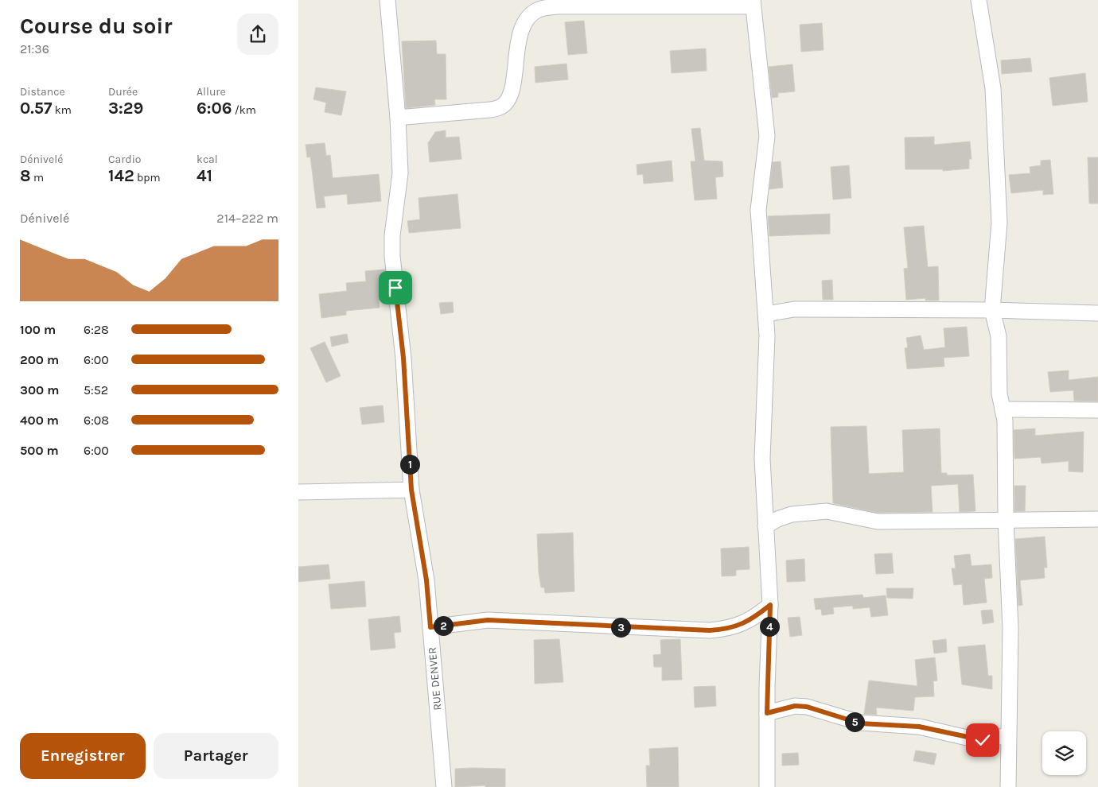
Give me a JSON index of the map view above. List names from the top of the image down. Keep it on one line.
{"streets":{"street":["RUE DENVER"]},"page":{"heading":["Course du soir","21:36"],"stats":[["Distance","0.57 km"],["Durée","3:29"],["Allure","6:06 /km"],["Dénivelé","8 m"],["Cardio","142 bpm"],["kcal","41"]],"chart":["Dénivelé","214–222 m"],"list":[{"name":"100 m","note":"6:28"},{"name":"200 m","note":"6:00"},{"name":"300 m","note":"5:52"},{"name":"400 m","note":"6:08"},{"name":"500 m","note":"6:00"}],"pins":["1","2","4","3","5"],"buttons":["Enregistrer","Partager"]}}
